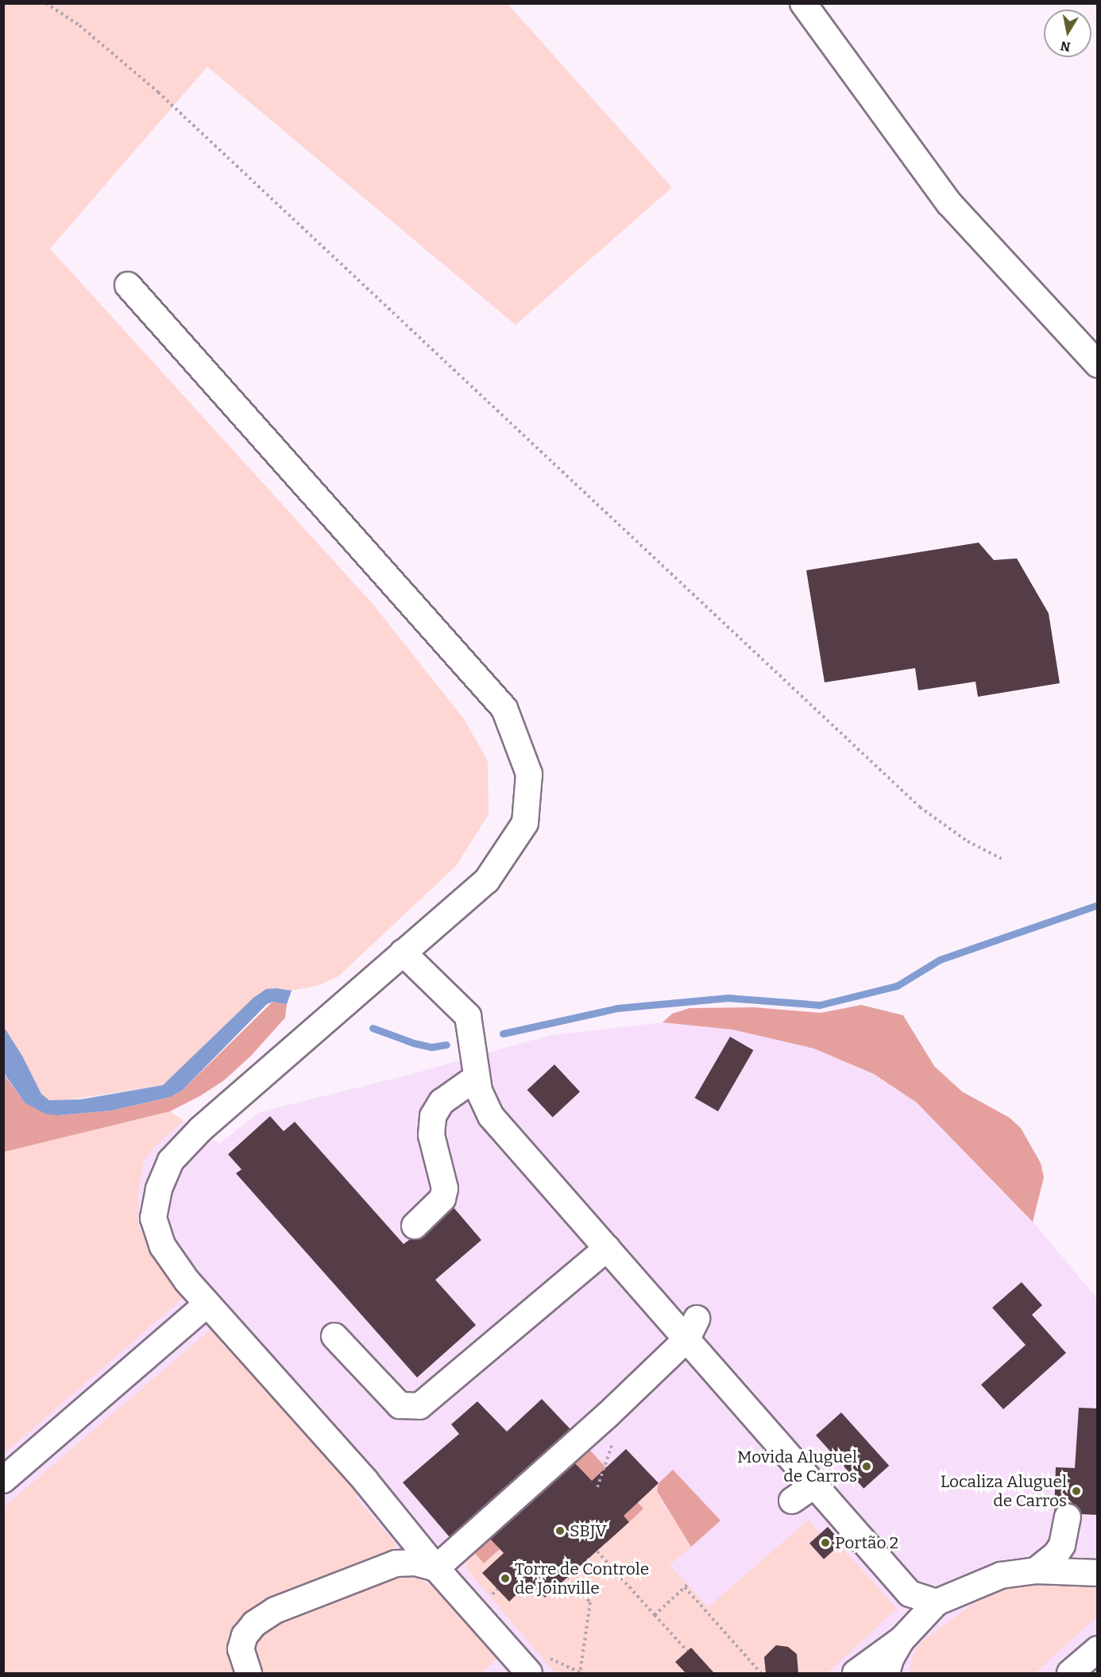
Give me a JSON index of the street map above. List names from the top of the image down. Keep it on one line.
{"places":["Movida Aluguel de Carros","Localiza Aluguel de Carros","SBJV","Portão 2","Torre de Controle de Joinville"],"north":"bottom"}
